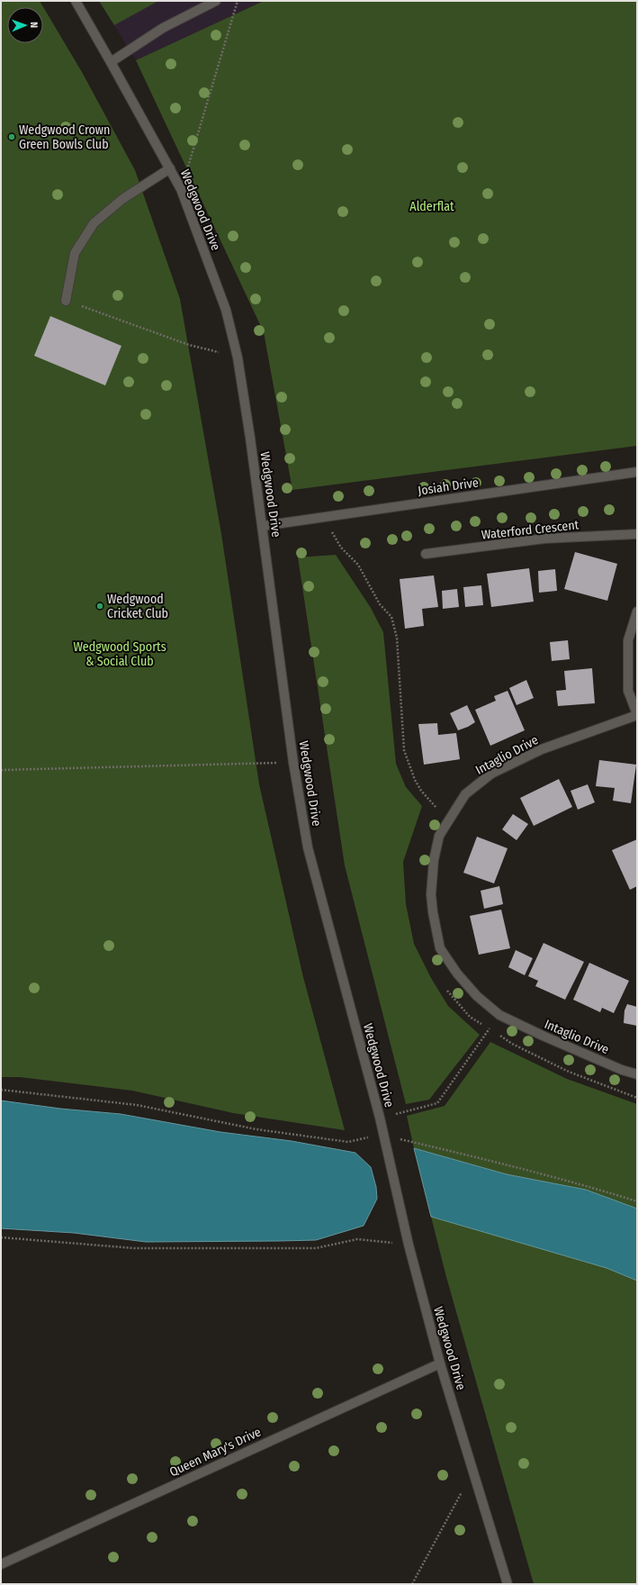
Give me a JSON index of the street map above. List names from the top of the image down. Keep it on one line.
{"streets":{"street":["Wedgwood Drive","Josiah Drive","Waterford Crescent","Intaglio Drive","Queen Mary's Drive"]},"crossings":[["Wedgwood Drive","Josiah Drive"],["Wedgwood Drive","Queen Mary's Drive"]],"parks":["Alderflat","Wedgwood Sports & Social Club"],"places":["Wedgwood Crown Green Bowls Club","Wedgwood Cricket Club"],"north":"right"}
